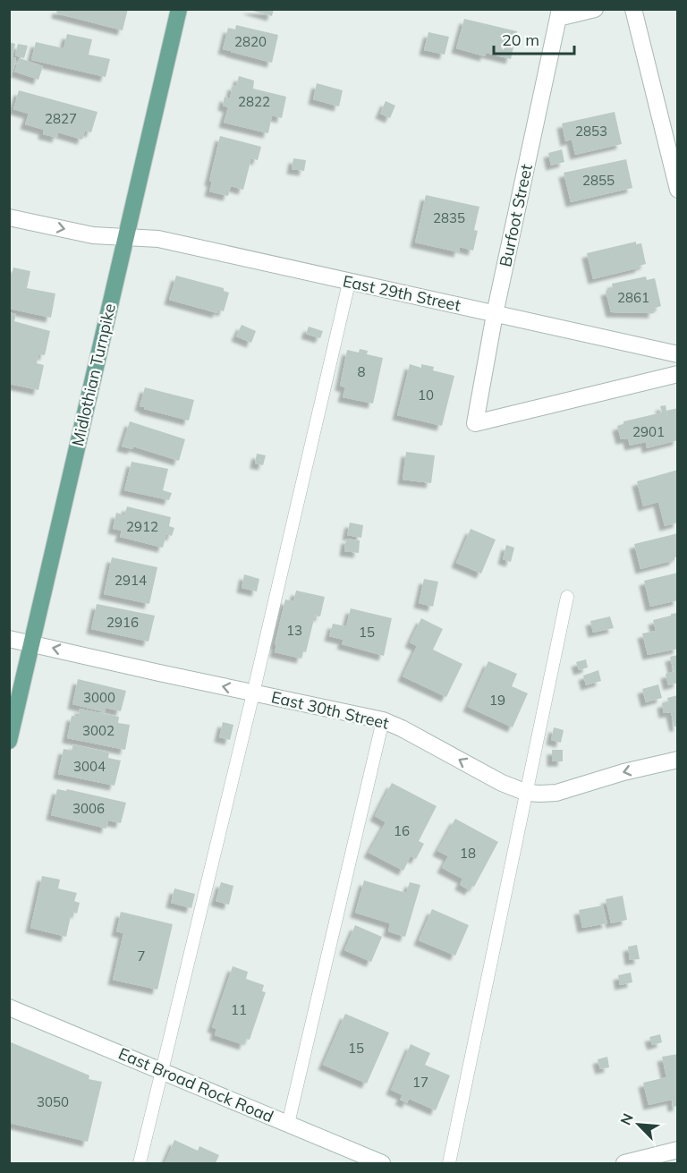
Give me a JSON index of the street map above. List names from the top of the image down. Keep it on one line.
{"streets":{"main road":["Midlothian Turnpike"],"street":["Burfoot Street","East 29th Street","East 30th Street","East Broad Rock Road"]},"crossings":[["Burfoot Street","East 29th Street"],["East 29th Street","Midlothian Turnpike"],["Midlothian Turnpike","East 30th Street"]],"one_way":["East 30th Street"],"house_numbers":["2820","2822","2827","2853","2855","2835","2861","8","10","2901","2912","2914","2916","13","15","3000","19","3002","3004","3006","16","18","7","11","15","17","3050"],"scale_bar":"20 m","north":"top left"}
